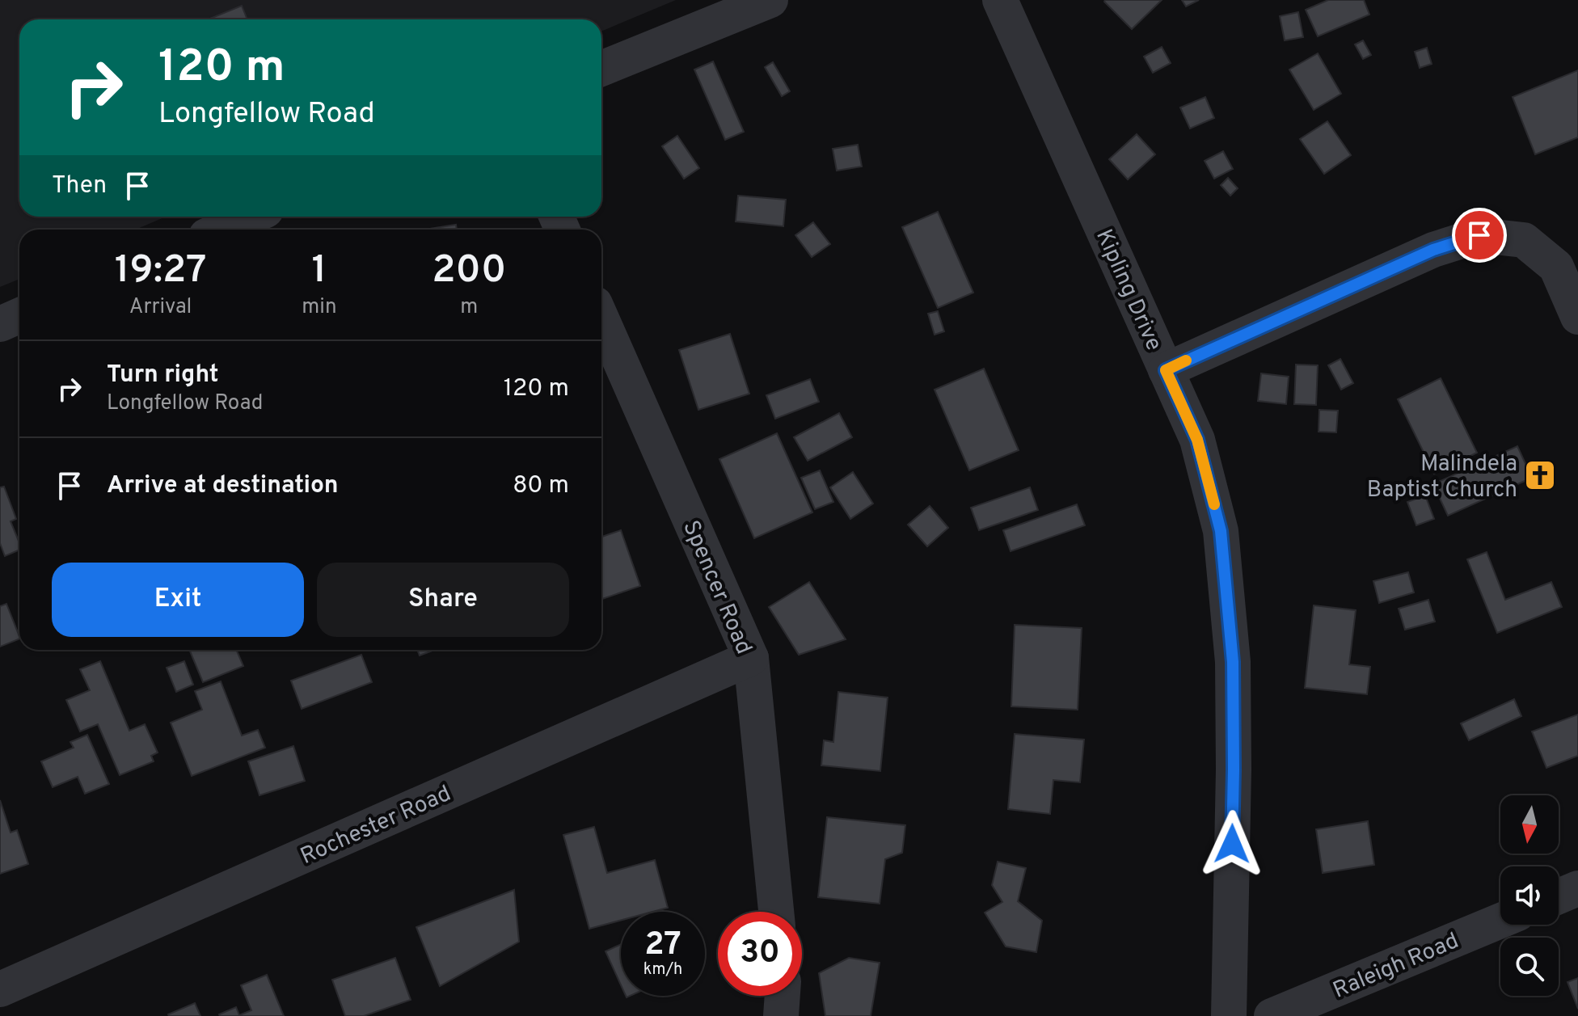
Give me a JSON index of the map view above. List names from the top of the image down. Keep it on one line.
{"streets":{"street":["Kipling Drive","Spencer Road","Rochester Road","Raleigh Road"]},"crossings":[["Spencer Road","Rochester Road"]],"places":{"church":["Malindela Baptist Church"]},"north":"bottom","page":{"turn":["120 m","Longfellow Road"],"then":"Then","eta":["19:27","Arrival","1","min","200","m"],"list":[{"name":"Turn right","note":"Longfellow Road","value":"120 m"},{"name":"Arrive at destination","value":"80 m"}],"buttons":["Exit","Share"],"speed":"27 km/h","limit":"30"}}
